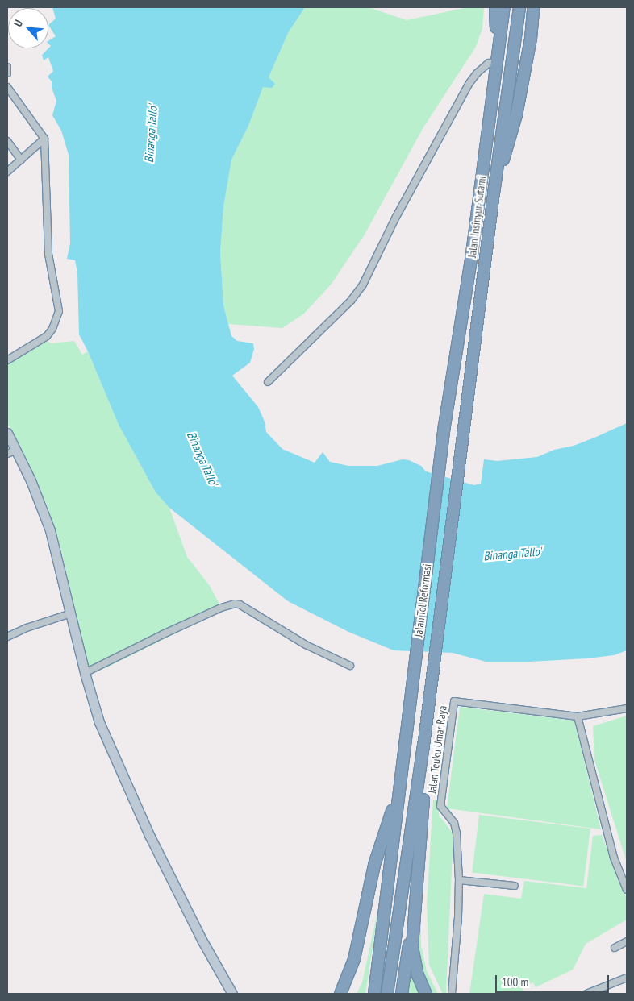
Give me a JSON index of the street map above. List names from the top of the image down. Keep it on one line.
{"streets":{"highway":["Jalan Insinyur Sutami","Jalan Tol Reformasi"],"street":["Jalan Teuku Umar Raya"]},"crossings":[["Jalan Insinyur Sutami","Jalan Tol Reformasi"]],"water":["Binanga Tallo'"],"scale_bar":"100 m","north":"top left"}
